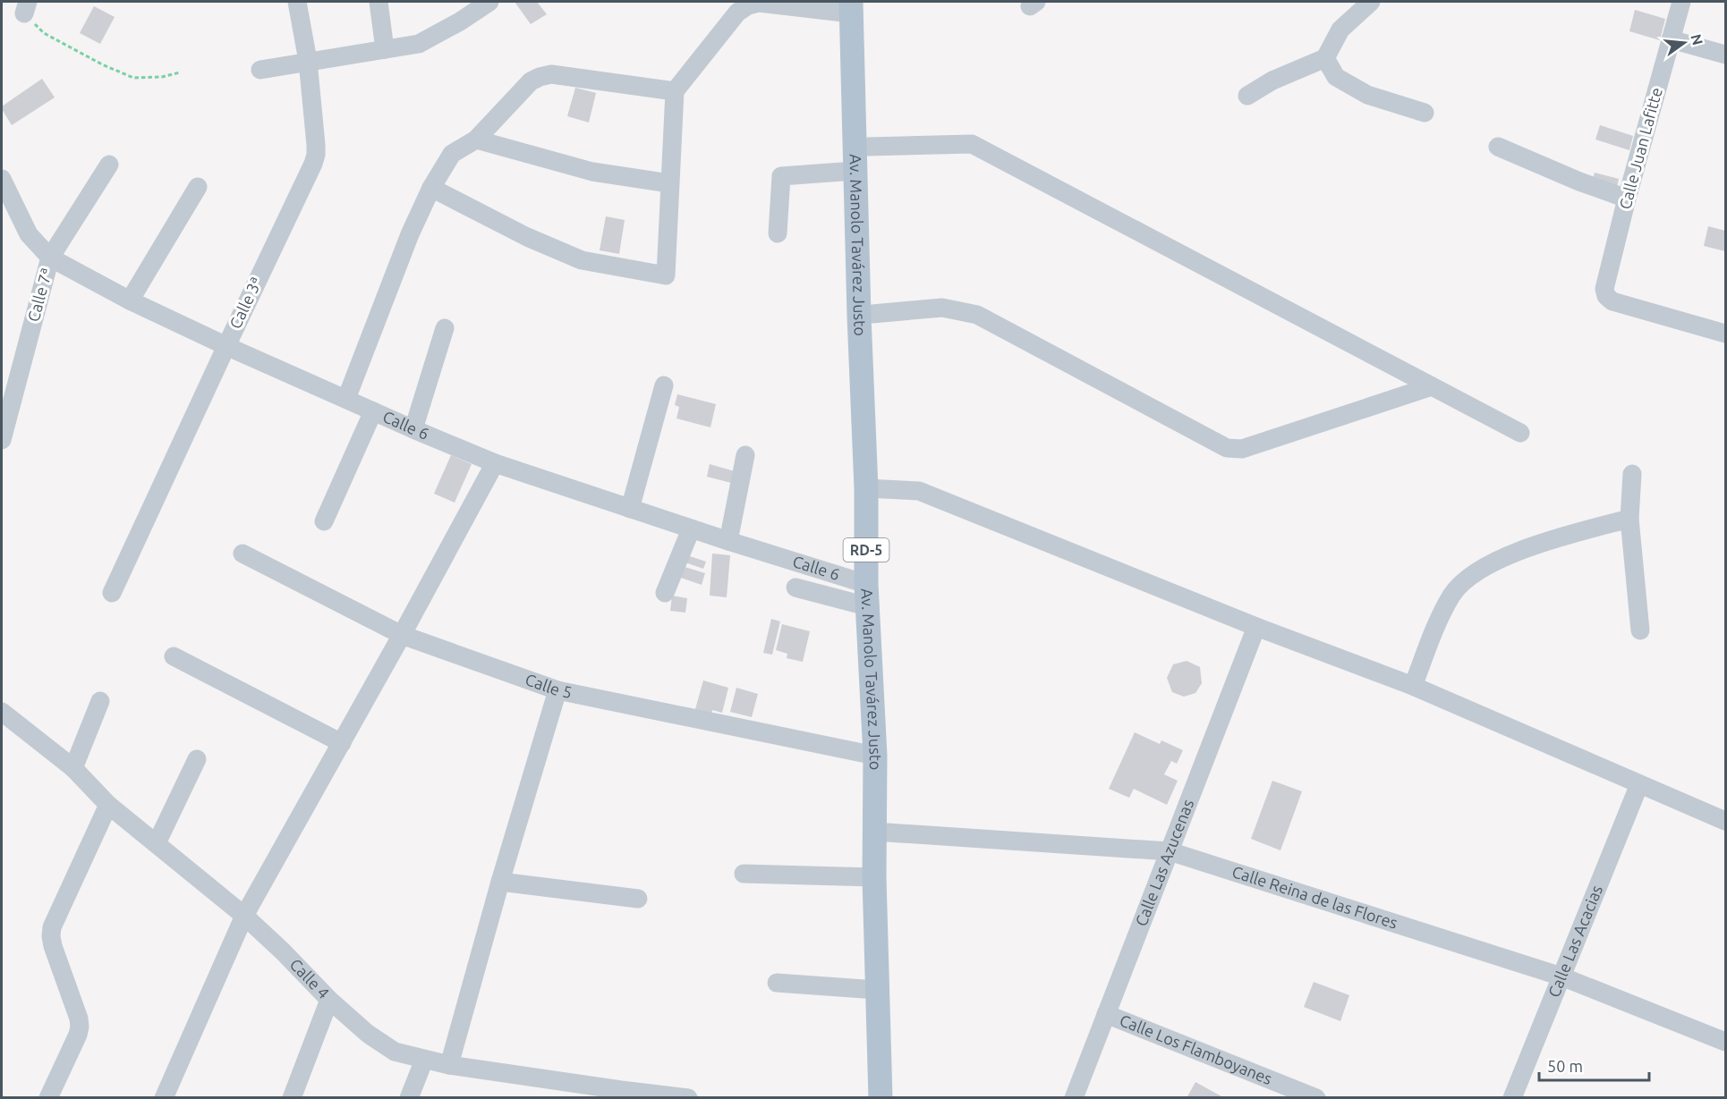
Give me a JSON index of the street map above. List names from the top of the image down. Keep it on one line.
{"streets":{"main road":["Av. Manolo Tavárez Justo","RD-5"],"street":["Calle Juan Lafitte","Calle 7ª","Calle 3ª","Calle 6","Calle 5","Calle Las Azucenas","Calle Reina de las Flores","Calle Las Acacias","Calle 4","Calle Los Flamboyanes"]},"crossings":[["Av. Manolo Tavárez Justo","Calle 6"],["Av. Manolo Tavárez Justo","Calle 5"],["Av. Manolo Tavárez Justo","Calle Reina de las Flores"],["Calle 7ª","Calle 6"],["Calle 3ª","Calle 6"],["Calle Las Azucenas","Calle Reina de las Flores"],["Calle Las Azucenas","Calle Los Flamboyanes"],["Calle Reina de las Flores","Calle Las Acacias"]],"scale_bar":"50 m","north":"right"}
